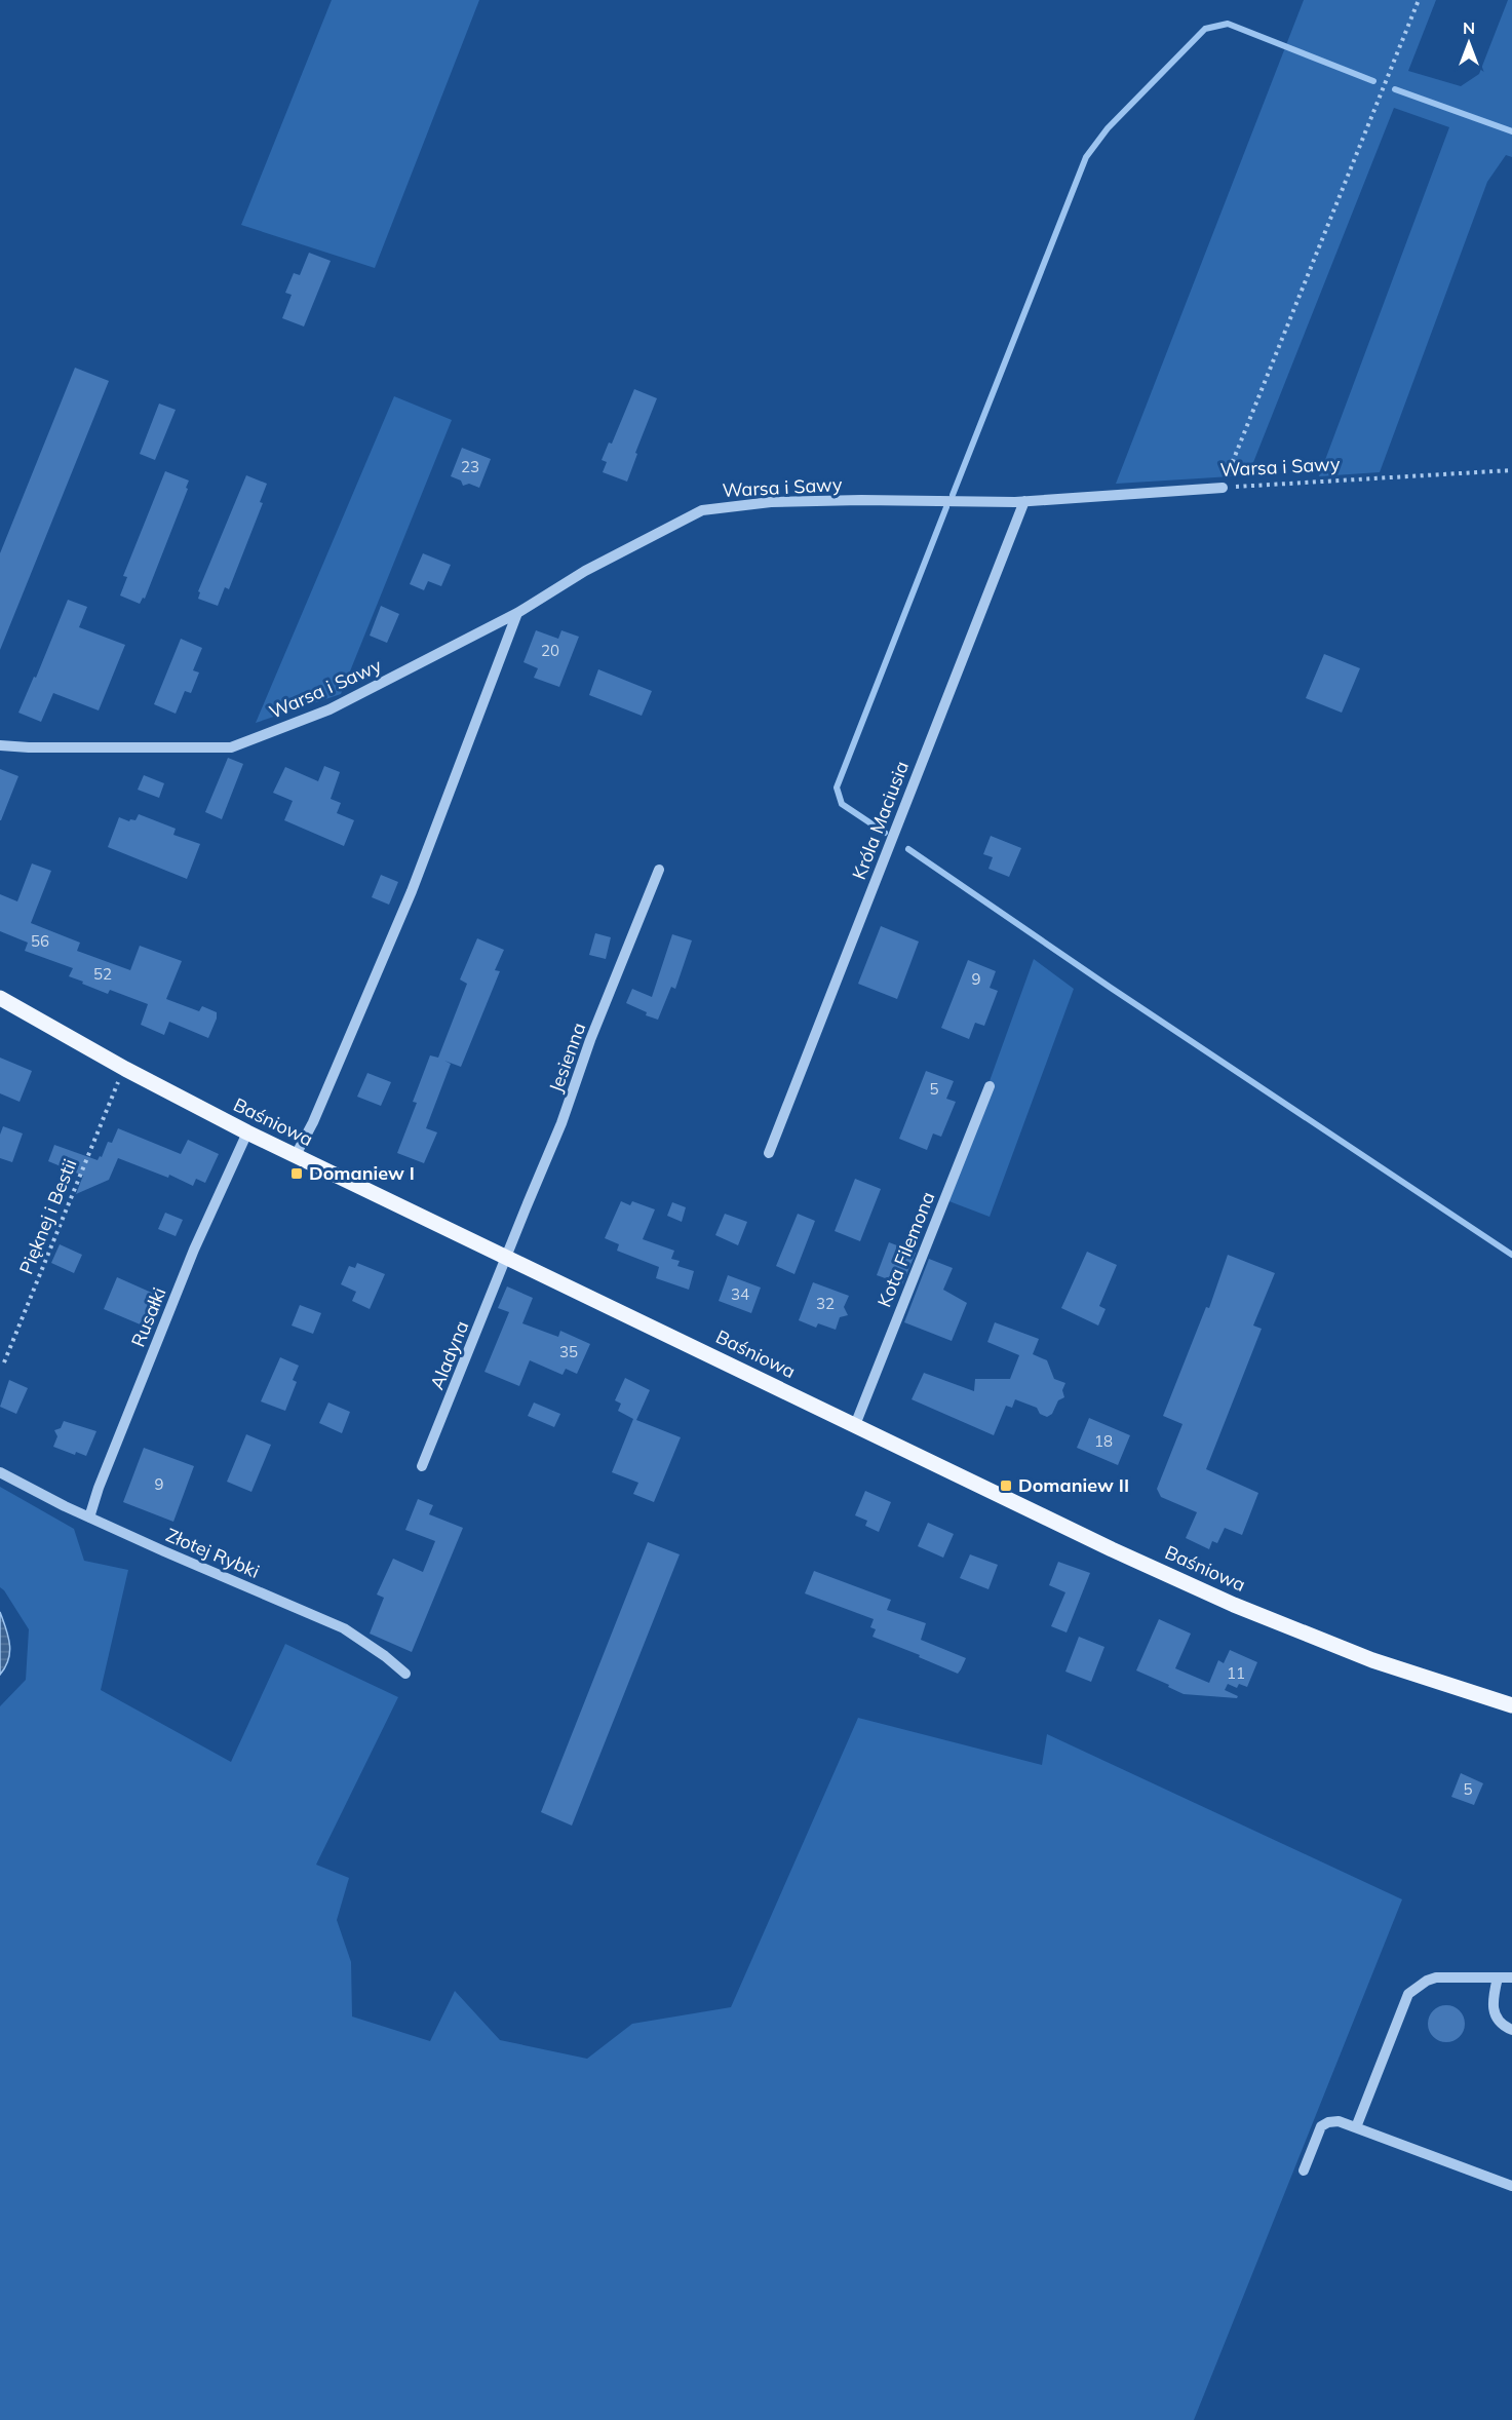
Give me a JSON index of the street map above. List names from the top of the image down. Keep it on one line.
{"streets":{"main road":["Baśniowa"],"street":["Warsa i Sawy","Króla Maciusia","Jesienna","Kota Filemona","Rusałki","Aladyna","Złotej Rybki"],"path":["Pięknej i Bestii"]},"crossings":[["Warsa i Sawy","Króla Maciusia"],["Jesienna","Baśniowa"],["Jesienna","Aladyna"],["Baśniowa","Kota Filemona"],["Baśniowa","Rusałki"],["Baśniowa","Aladyna"],["Rusałki","Złotej Rybki"]],"places":{"transit":["Domaniew I","Domaniew II"]},"house_numbers":["23","20","56","52","9","5","34","32","35","18","9","11","5"],"north":"top"}
